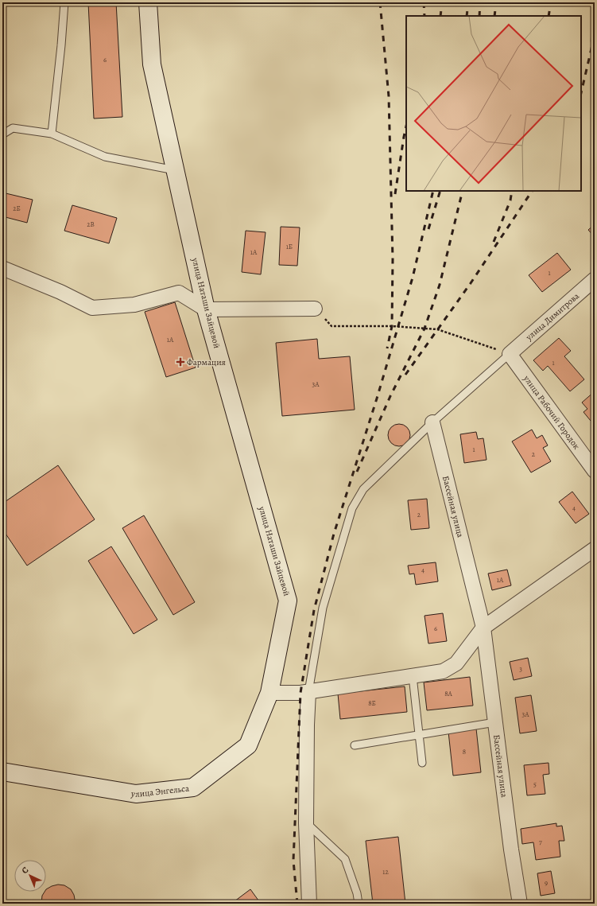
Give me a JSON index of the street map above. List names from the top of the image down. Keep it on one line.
{"streets":{"street":["улица Наташи Зайцевой","улица Димитрова","улица Рабочий Городок","Бассейная улица","улица Энгельса"]},"crossings":[["улица Наташи Зайцевой","улица Энгельса"],["улица Димитрова","улица Рабочий Городок"]],"places":{"health":["Фармация"]},"house_numbers":["6","2Б","2В","1Б","1А","1","1А","1","3А","1","2","4","2","4","1А","6","3","8А","8Б","3А","8","5","7","12","9"],"north":"top left"}
